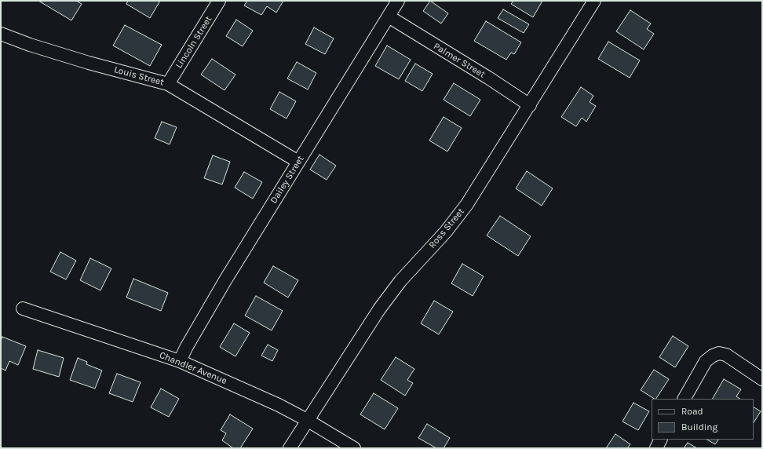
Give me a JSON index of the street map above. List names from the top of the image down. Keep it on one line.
{"streets":{"street":["Lincoln Street","Palmer Street","Louis Street","Dailey Street","Ross Street","Chandler Avenue"]},"crossings":[["Lincoln Street","Louis Street"],["Palmer Street","Dailey Street"],["Palmer Street","Ross Street"],["Louis Street","Dailey Street"],["Dailey Street","Chandler Avenue"],["Ross Street","Chandler Avenue"]],"legend":["Road","Building"]}
